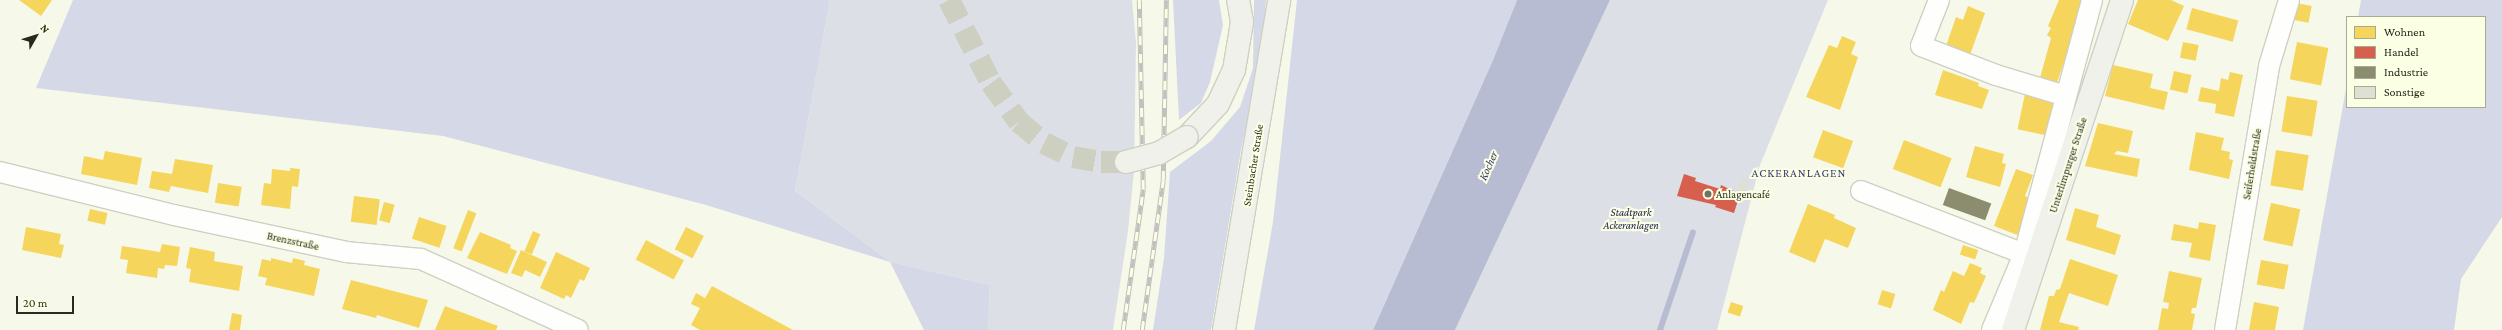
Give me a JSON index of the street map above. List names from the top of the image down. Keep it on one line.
{"streets":{"main road":["Steinbacher Straße","Unterlimpurger Straße"],"street":["Seiferheldstraße","Brenzstraße"]},"districts":["ACKERANLAGEN"],"water":["Kocher"],"parks":["Stadtpark Ackeranlagen"],"places":["Anlagencafé"],"legend":["Wohnen","Handel","Industrie","Sonstige"],"scale_bar":"20 m","north":"top right"}
